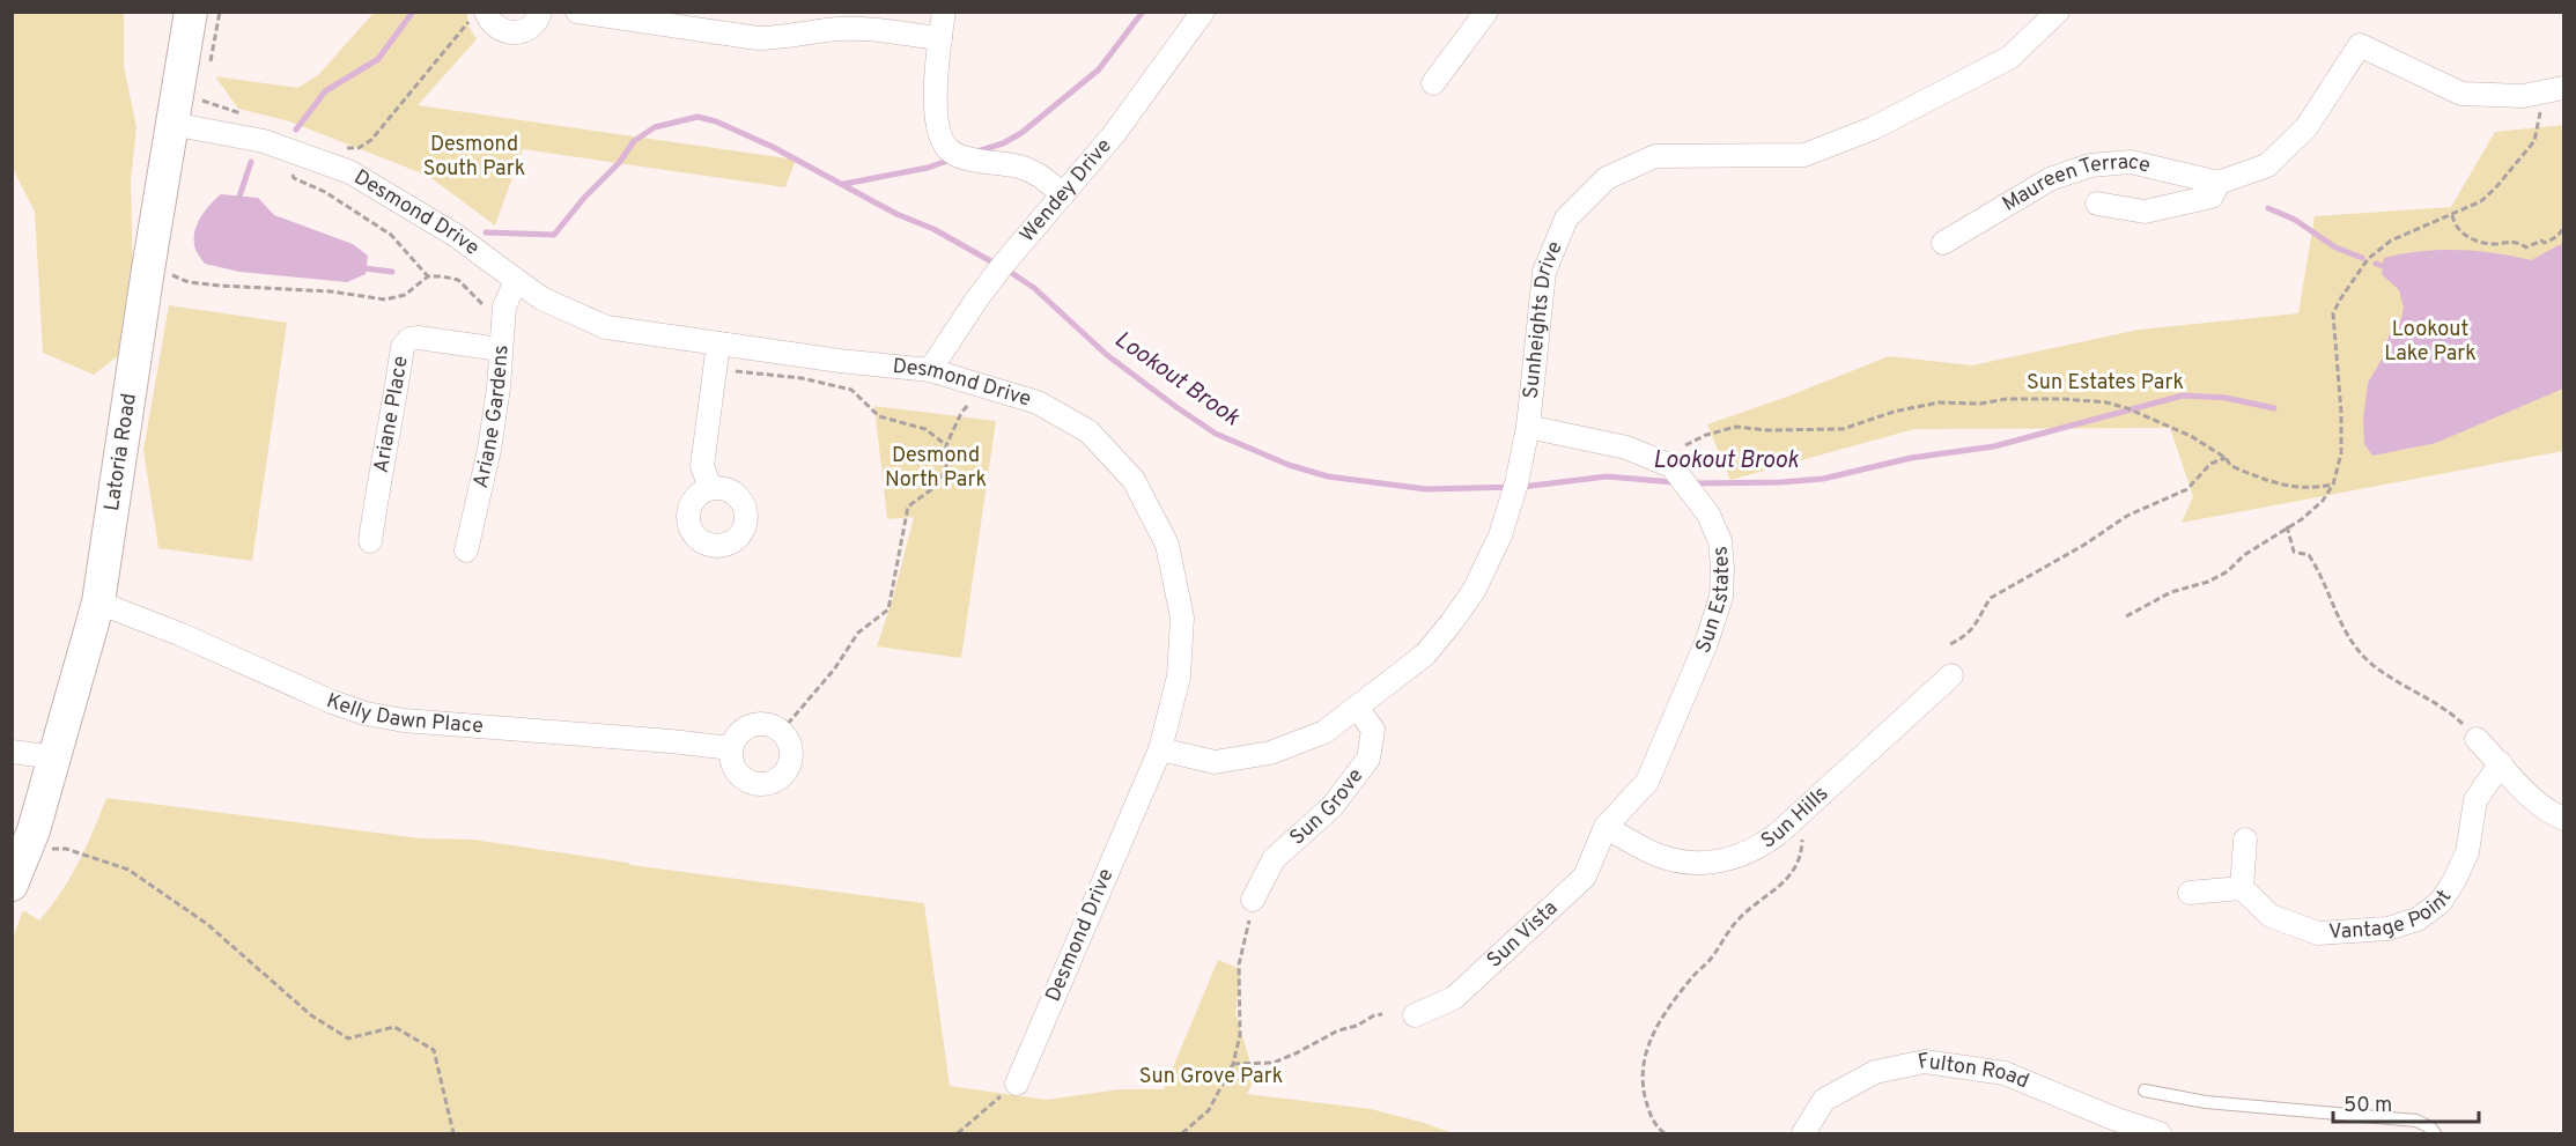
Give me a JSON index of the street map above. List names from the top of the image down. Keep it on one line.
{"streets":{"main road":["Latoria Road"],"street":["Wendey Drive","Maureen Terrace","Desmond Drive","Sunheights Drive","Ariane Place","Ariane Gardens","Sun Estates","Kelly Dawn Place","Sun Grove","Sun Hills","Vantage Point","Sun Vista","Fulton Road"]},"crossings":[["Wendey Drive","Desmond Drive"],["Desmond Drive","Sunheights Drive"],["Desmond Drive","Ariane Gardens"],["Desmond Drive","Latoria Road"],["Sunheights Drive","Sun Estates"],["Sunheights Drive","Sun Grove"],["Ariane Place","Ariane Gardens"],["Latoria Road","Kelly Dawn Place"],["Sun Estates","Sun Hills"],["Sun Estates","Sun Vista"],["Sun Hills","Sun Vista"]],"water":["Lookout Brook"],"parks":["Desmond South Park","Lookout Lake Park","Sun Estates Park","Desmond North Park","Sun Grove Park"],"scale_bar":"50 m"}
